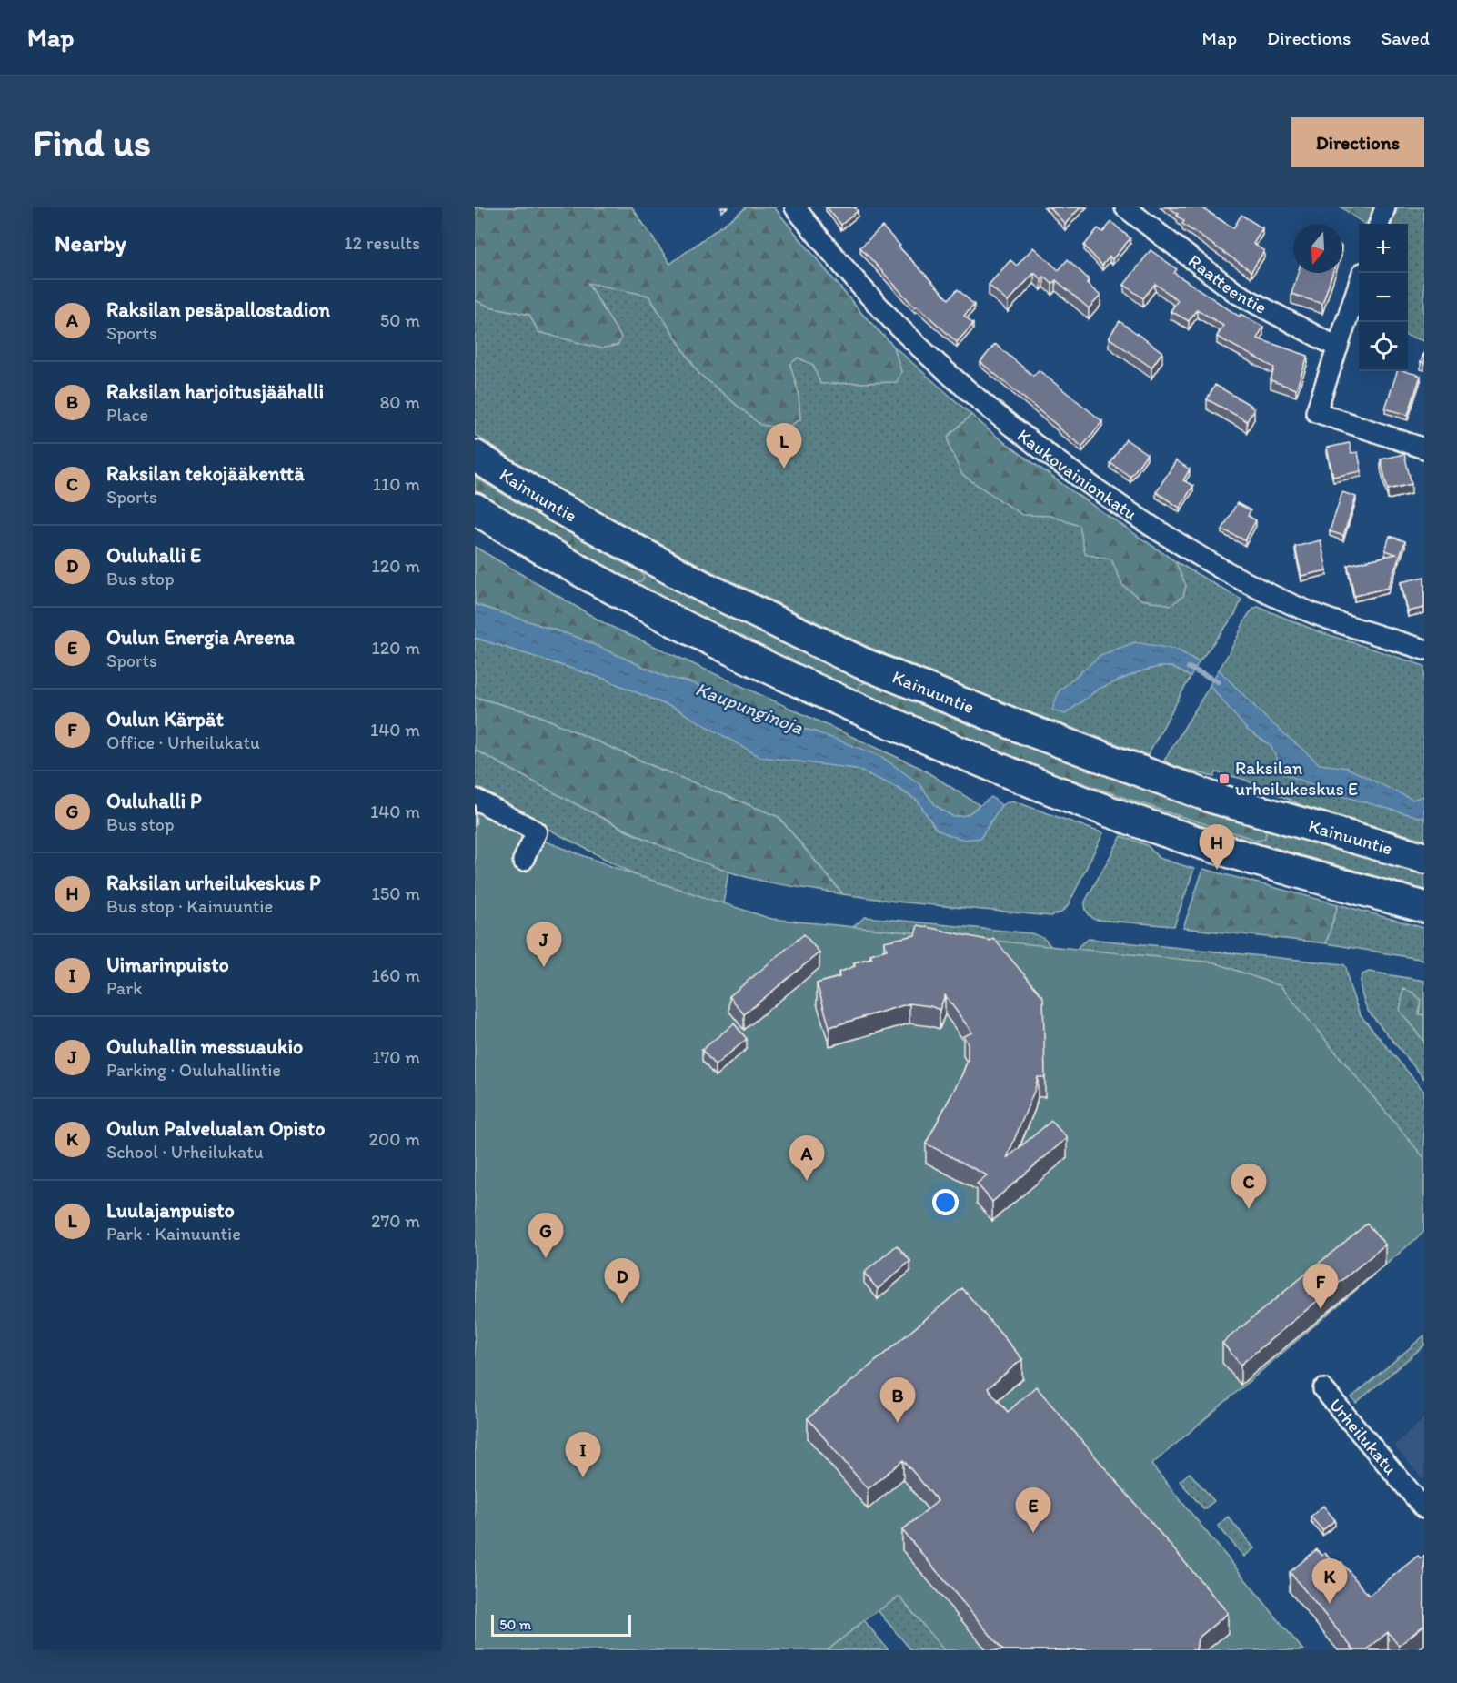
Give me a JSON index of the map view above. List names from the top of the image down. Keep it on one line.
{"streets":{"highway":["Kainuuntie"],"street":["Raatteentie","Kaukovainionkatu","Urheilukatu"]},"water":["Kaupunginoja"],"places":{"transit":["Raksilan urheilukeskus E"]},"scale_bar":"50 m","north":"bottom","page":{"header":"Map","nav":["Map","Directions","Saved"],"buttons":"Directions","title":"Find us","heading":["Nearby","12 results"],"map_buttons":["+","−"],"list":[{"mark":"A","name":"Raksilan pesäpallostadion","note":"Sports","value":"50 m"},{"mark":"B","name":"Raksilan harjoitusjäähalli","note":"Place","value":"80 m"},{"mark":"C","name":"Raksilan tekojääkenttä","note":"Sports","value":"110 m"},{"mark":"D","name":"Ouluhalli E","note":"Bus stop","value":"120 m"},{"mark":"E","name":"Oulun Energia Areena","note":"Sports","value":"120 m"},{"mark":"F","name":"Oulun Kärpät","note":"Office · Urheilukatu","value":"140 m"},{"mark":"G","name":"Ouluhalli P","note":"Bus stop","value":"140 m"},{"mark":"H","name":"Raksilan urheilukeskus P","note":"Bus stop · Kainuuntie","value":"150 m"},{"mark":"I","name":"Uimarinpuisto","note":"Park","value":"160 m"},{"mark":"J","name":"Ouluhallin messuaukio","note":"Parking · Ouluhallintie","value":"170 m"},{"mark":"K","name":"Oulun Palvelualan Opisto","note":"School · Urheilukatu","value":"200 m"},{"mark":"L","name":"Luulajanpuisto","note":"Park · Kainuuntie","value":"270 m"}],"pins":["L","H","J","A","C","G","D","F","B","I","E","K"],"scale":"50 m"}}
